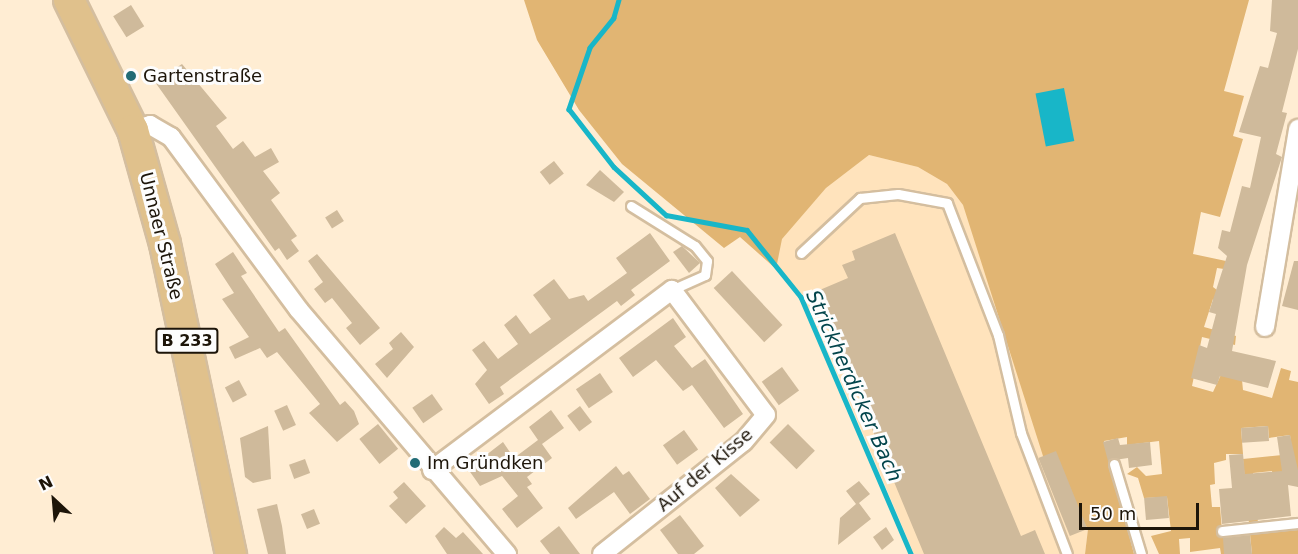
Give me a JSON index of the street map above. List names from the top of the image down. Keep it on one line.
{"streets":{"main road":["Unnaer Straße","B 233"],"street":["Auf der Kisse"]},"water":["Strickherdicker Bach"],"places":["Gartenstraße","Im Gründken"],"scale_bar":"50 m","north":"top left"}
